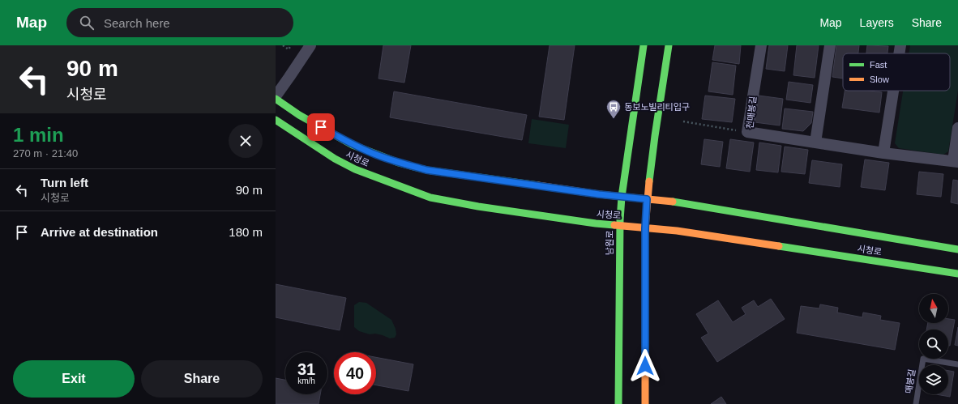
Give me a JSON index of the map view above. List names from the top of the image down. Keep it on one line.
{"streets":{"street":["천매봉길","시청로","남원로"],"lane":["매봉길"]},"crossings":[["시청로","남원로"]],"places":{"bus stop":["동보노빌리티입구"]},"legend":["Fast","Slow"],"north":"top","page":{"header":"Map","search":"Search here","nav":["Map","Layers","Share"],"turn":["90 m","시청로"],"heading":["1 min","270 m · 21:40"],"list":[{"name":"Turn left","note":"시청로","value":"90 m"},{"name":"Arrive at destination","value":"180 m"}],"speed":"31 km/h","limit":"40","buttons":["Exit","Share"]}}
